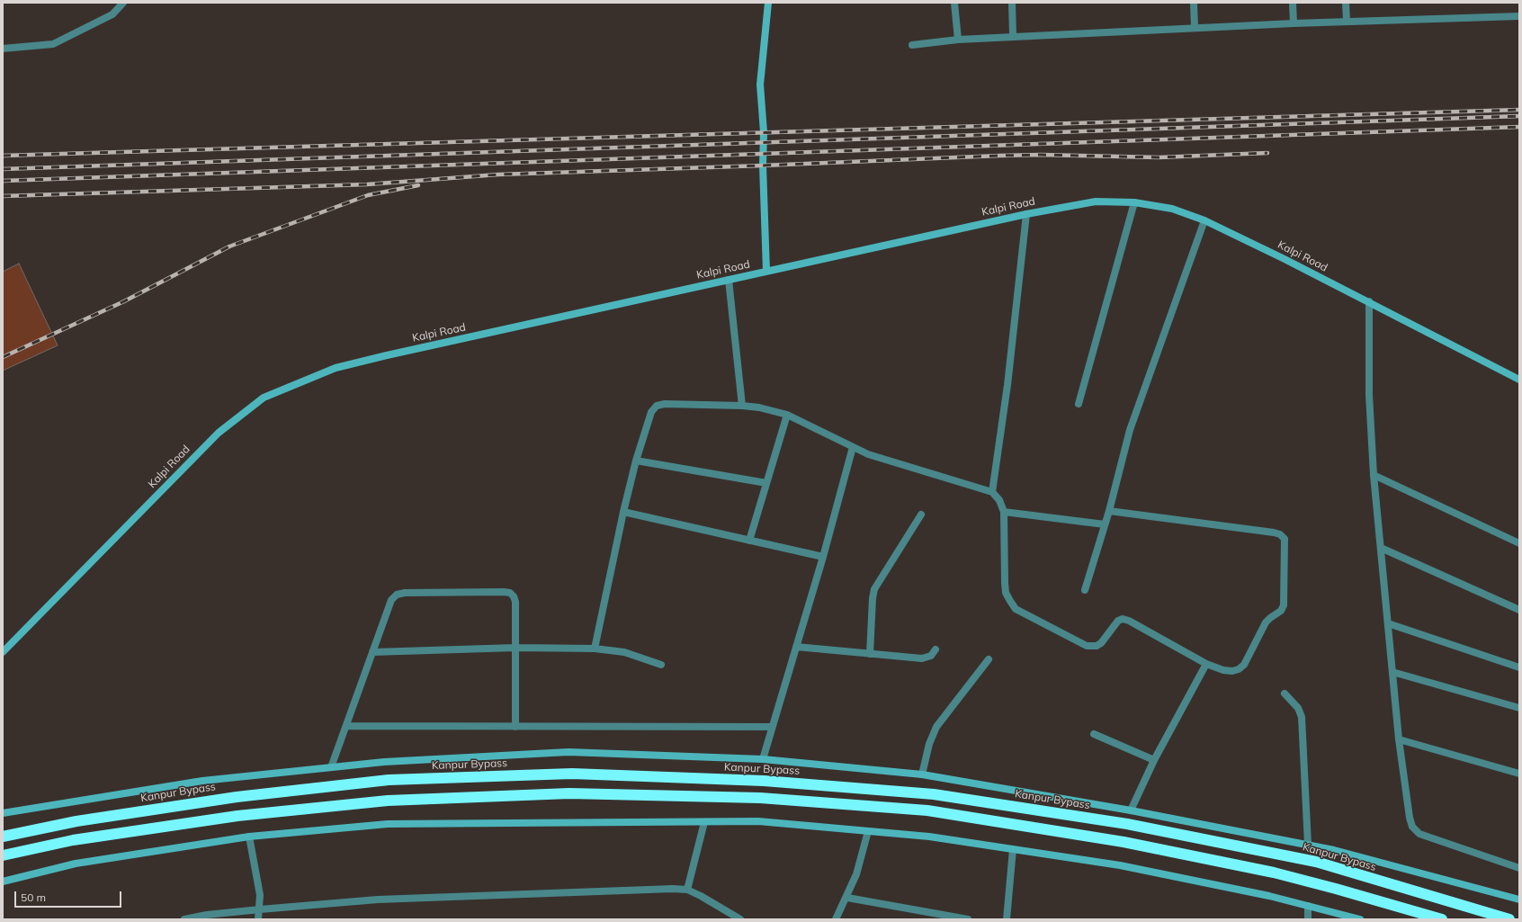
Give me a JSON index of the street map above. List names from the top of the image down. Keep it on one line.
{"streets":{"highway":["Kanpur Bypass"],"main road":["Kalpi Road"]},"scale_bar":"50 m"}
